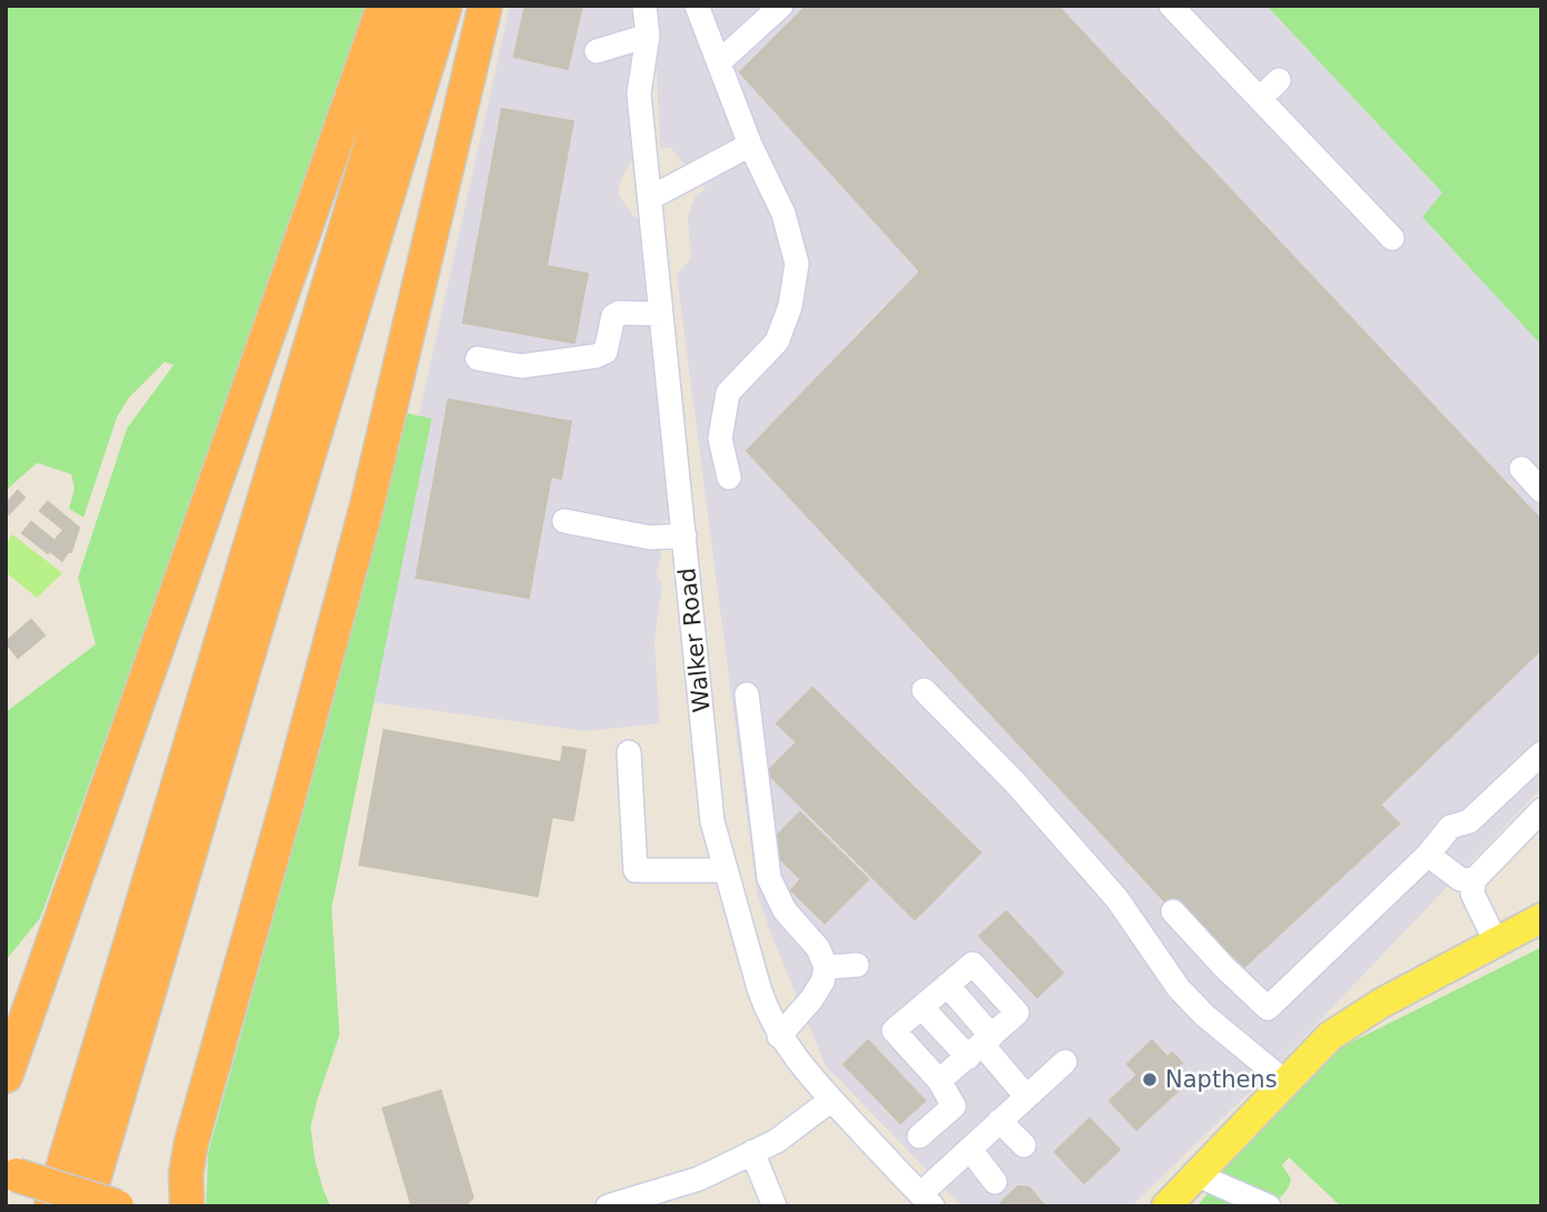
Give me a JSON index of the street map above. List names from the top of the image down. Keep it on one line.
{"streets":{"street":["Walker Road"]},"places":["Napthens"]}
